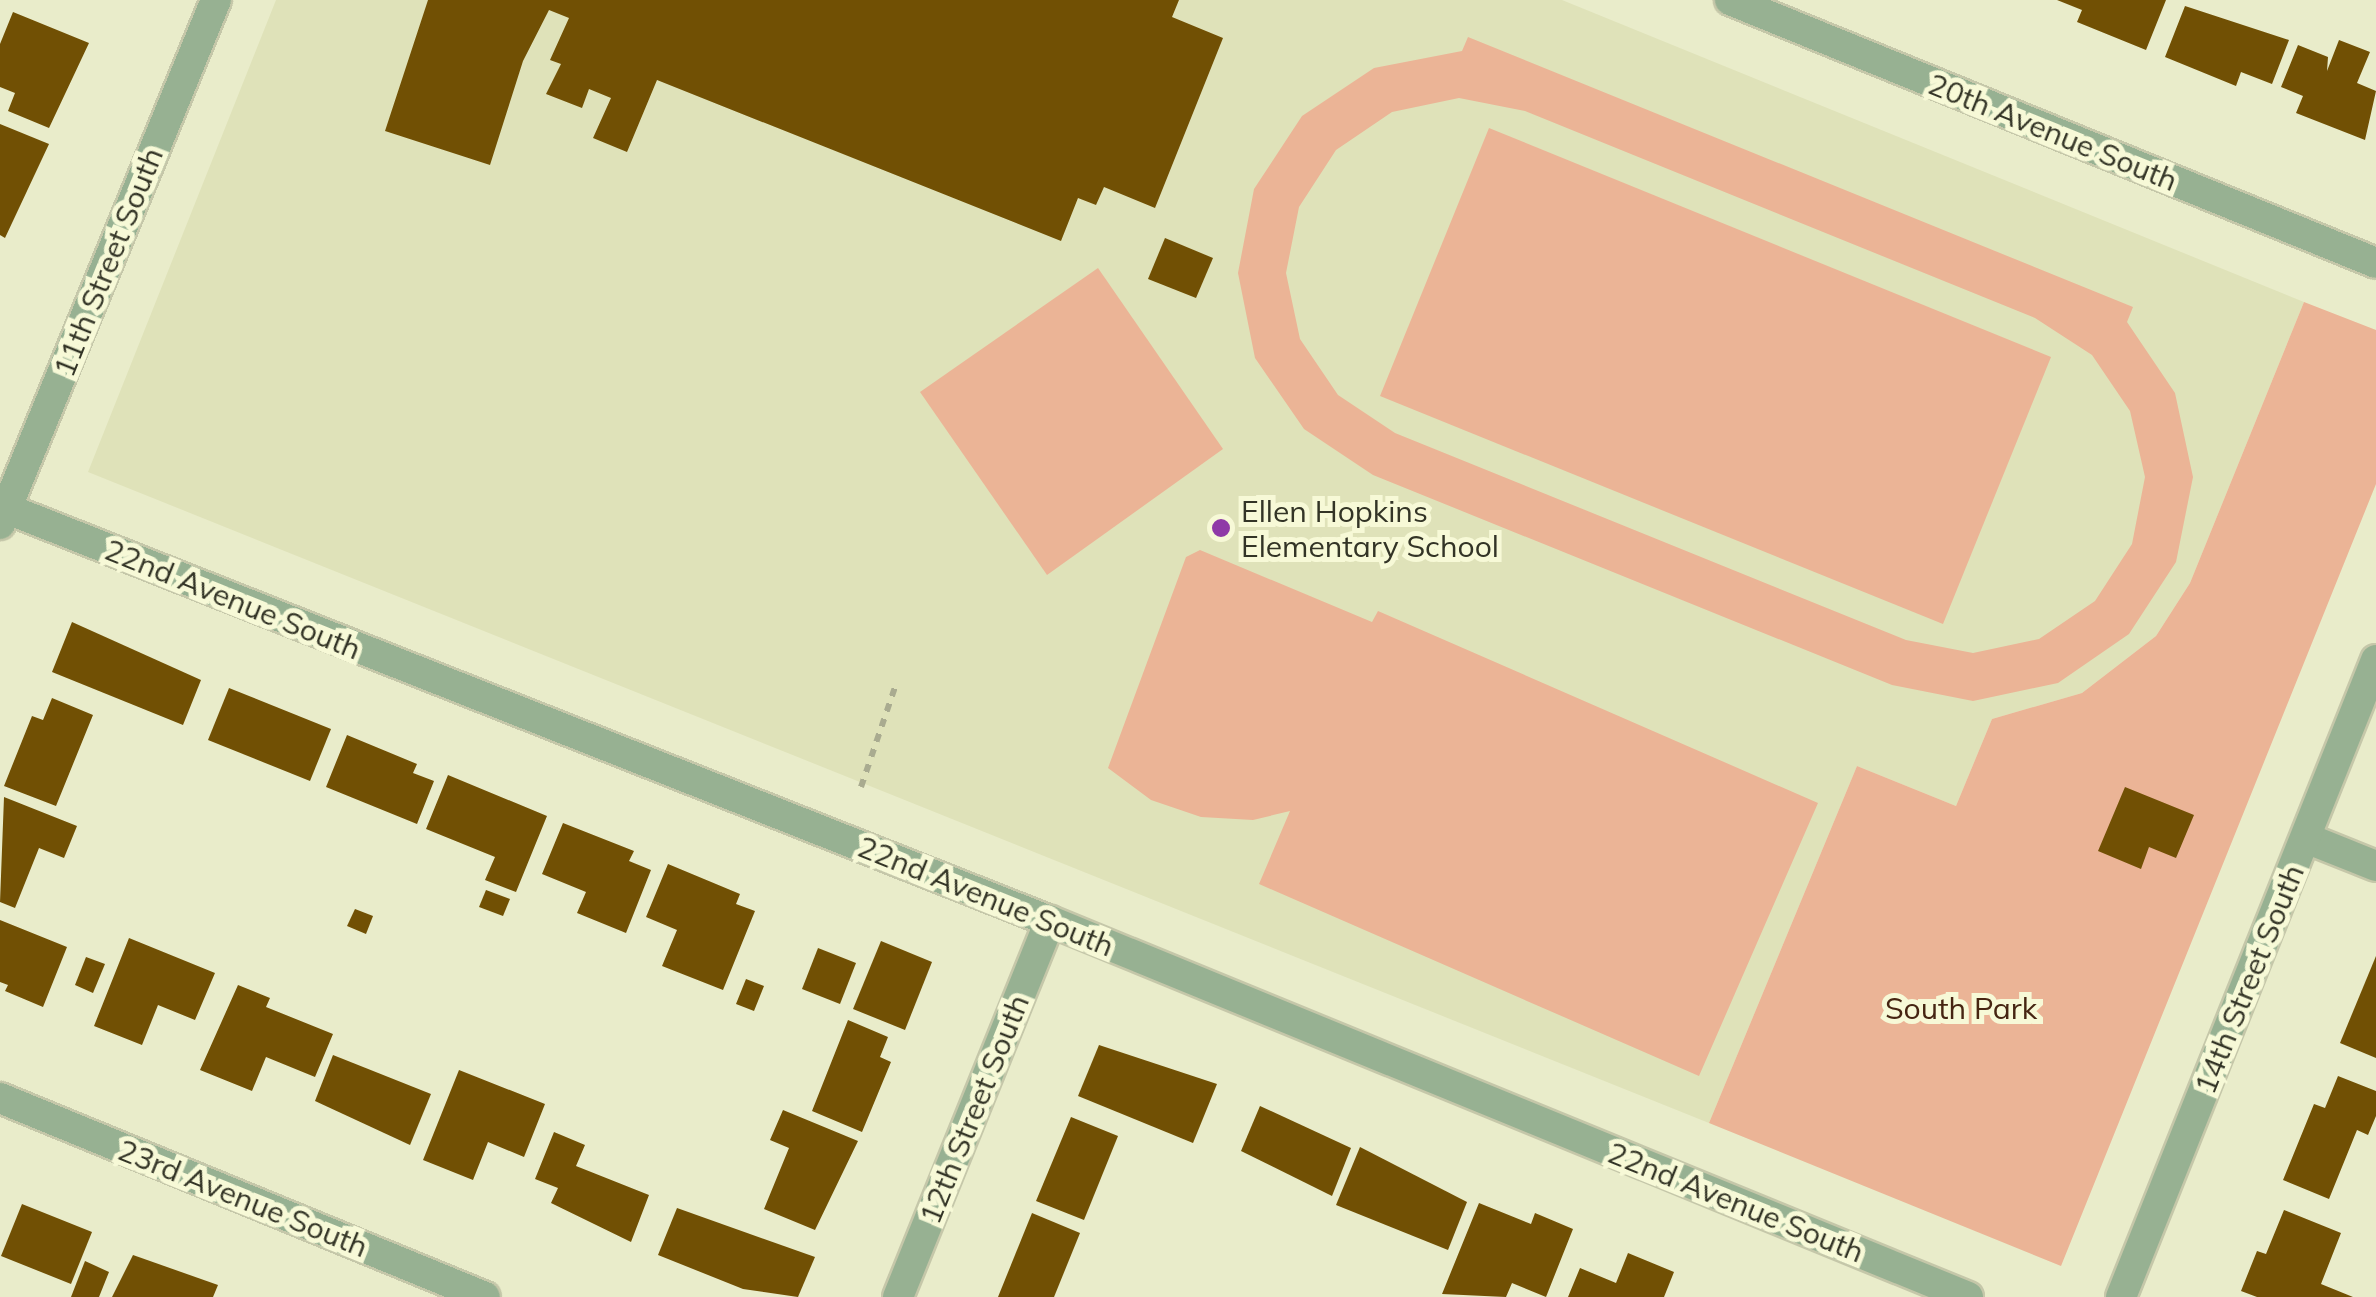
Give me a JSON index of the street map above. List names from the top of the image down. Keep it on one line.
{"streets":{"street":["20th Avenue South","11th Street South","22nd Avenue South","14th Street South","12th Street South","23rd Avenue South"]},"crossings":[["11th Street South","22nd Avenue South"],["22nd Avenue South","12th Street South"]],"parks":["South Park"],"places":["Ellen Hopkins Elementary School"]}
